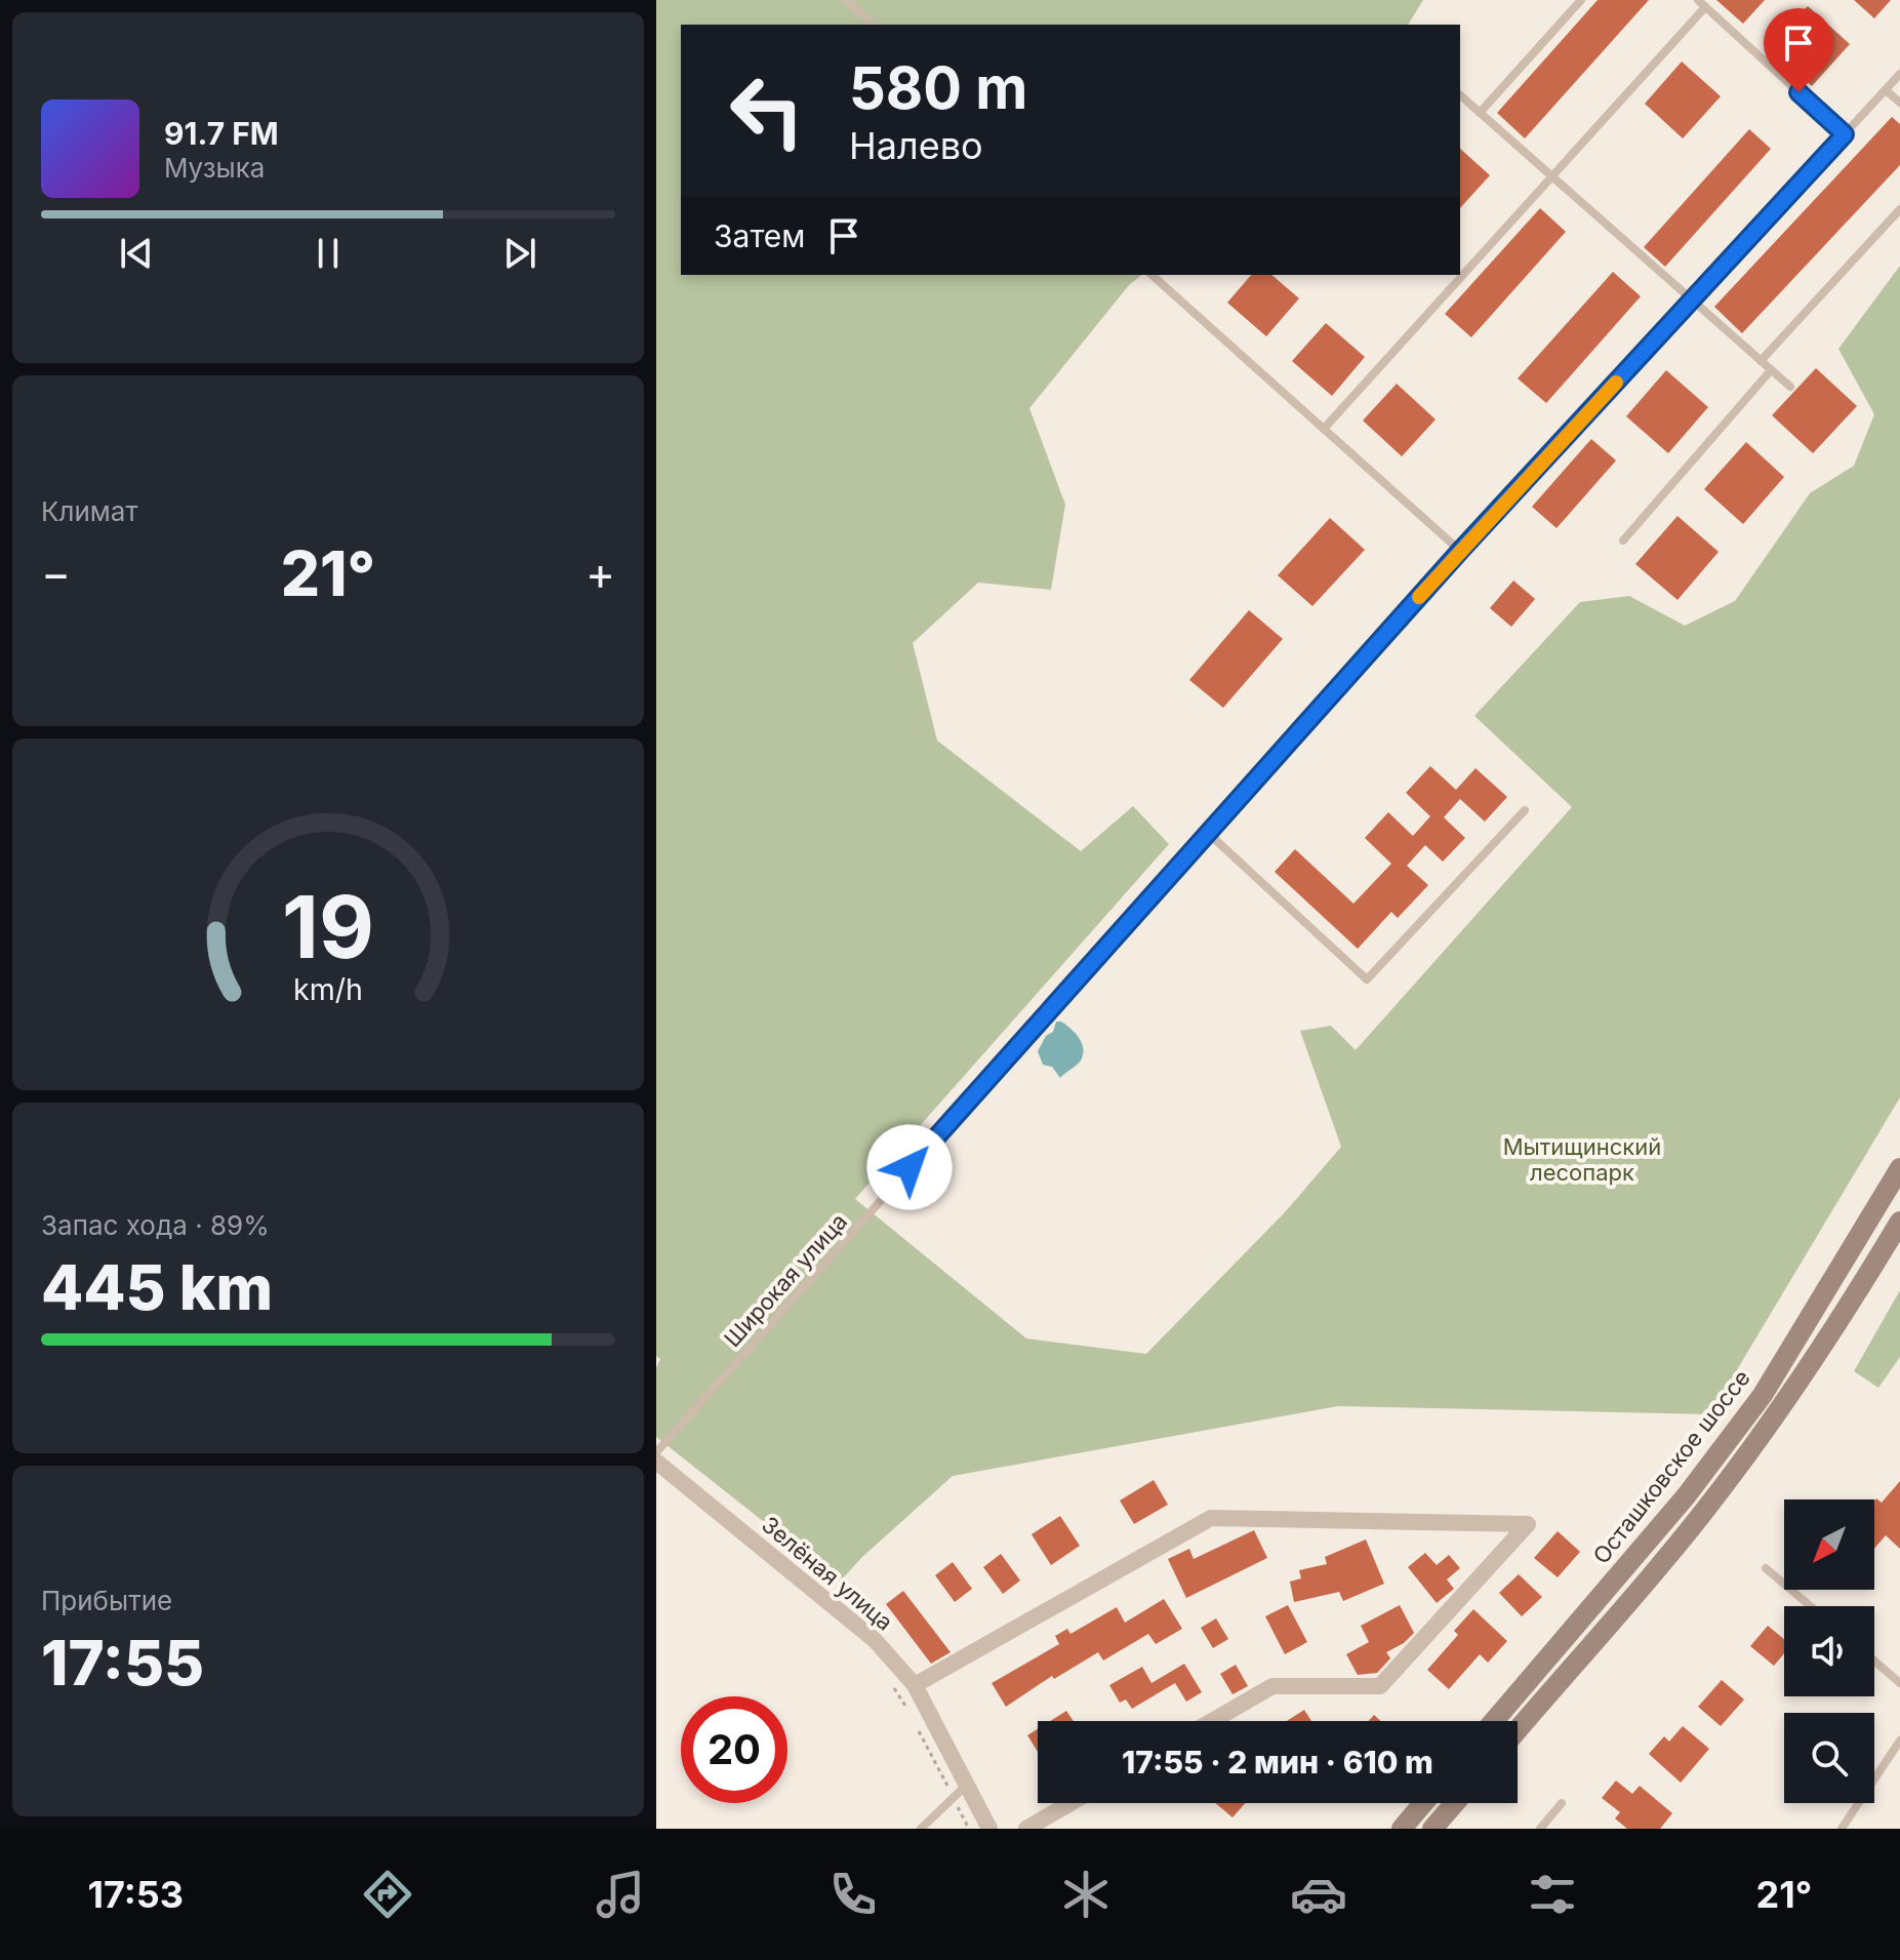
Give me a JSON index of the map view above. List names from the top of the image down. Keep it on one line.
{"streets":{"main road":["Осташковское шоссе"],"street":["Зелёная улица"],"lane":["Широкая улица"]},"parks":["Мытищинский лесопарк"],"north":"bottom left","page":{"turn":["580 m","Налево"],"song":["91.7 FM","Музыка"],"then":"Затем","tile":["Климат",["Запас хода · 89%","445 km"],["Прибытие","17:55"]],"heat":["−","21°","+"],"limit":"20","trip":"17:55 · 2 мин · 610 m","tabs":["17:53","21°"],"gauge":["19","km/h"]}}
